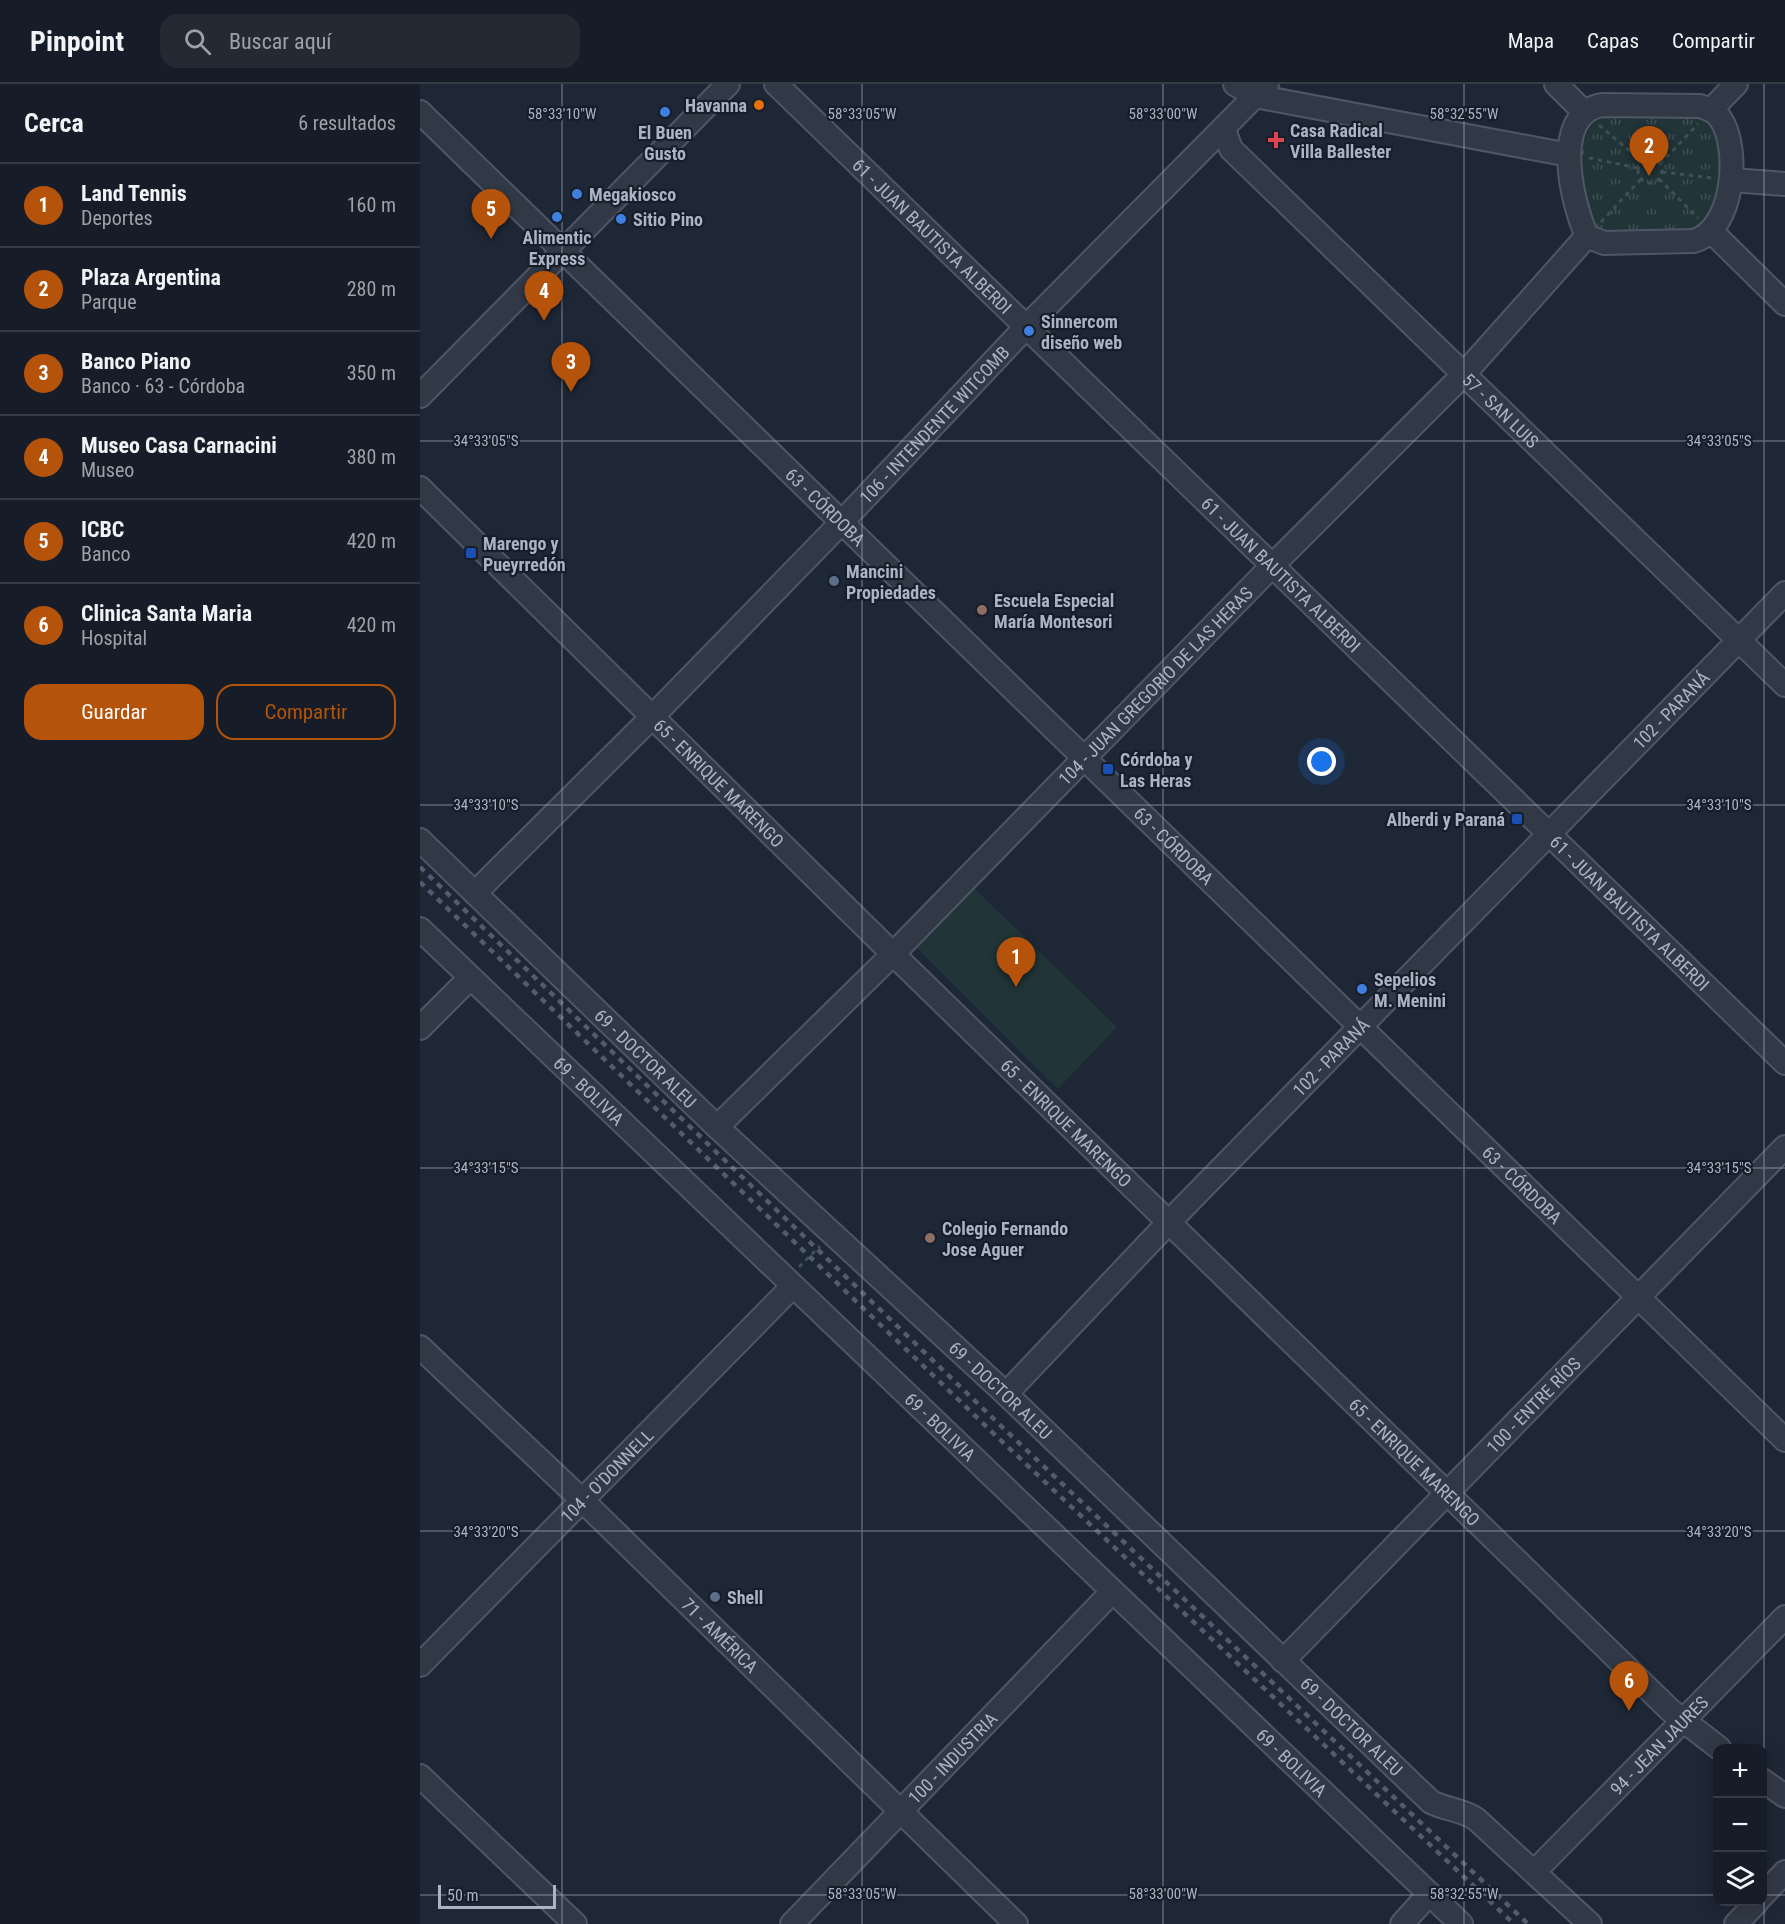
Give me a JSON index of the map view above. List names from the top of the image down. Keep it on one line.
{"streets":{"street":["61 - JUAN BAUTISTA ALBERDI","57 - SAN LUIS","106 - INTENDENTE WITCOMB","63 - CÓRDOBA","104 - JUAN GREGORIO DE LAS HERAS","102 - PARANÁ","65 - ENRIQUE MARENGO","69 - DOCTOR ALEU","69 - BOLIVIA","100 - ENTRE RÍOS","104 - O'DONNELL","71 - AMÉRICA","94 - JEAN JAURES","100 - INDUSTRIA"]},"crossings":[["61 - JUAN BAUTISTA ALBERDI","106 - INTENDENTE WITCOMB"],["61 - JUAN BAUTISTA ALBERDI","104 - JUAN GREGORIO DE LAS HERAS"],["61 - JUAN BAUTISTA ALBERDI","102 - PARANÁ"],["57 - SAN LUIS","106 - INTENDENTE WITCOMB"],["57 - SAN LUIS","104 - JUAN GREGORIO DE LAS HERAS"],["57 - SAN LUIS","102 - PARANÁ"],["106 - INTENDENTE WITCOMB","63 - CÓRDOBA"],["106 - INTENDENTE WITCOMB","65 - ENRIQUE MARENGO"],["106 - INTENDENTE WITCOMB","69 - DOCTOR ALEU"],["63 - CÓRDOBA","104 - JUAN GREGORIO DE LAS HERAS"],["63 - CÓRDOBA","102 - PARANÁ"],["63 - CÓRDOBA","100 - ENTRE RÍOS"],["104 - JUAN GREGORIO DE LAS HERAS","65 - ENRIQUE MARENGO"],["104 - JUAN GREGORIO DE LAS HERAS","69 - DOCTOR ALEU"],["102 - PARANÁ","65 - ENRIQUE MARENGO"],["102 - PARANÁ","69 - DOCTOR ALEU"],["65 - ENRIQUE MARENGO","100 - ENTRE RÍOS"],["65 - ENRIQUE MARENGO","94 - JEAN JAURES"],["69 - DOCTOR ALEU","100 - ENTRE RÍOS"],["69 - DOCTOR ALEU","94 - JEAN JAURES"],["69 - BOLIVIA","104 - O'DONNELL"],["69 - BOLIVIA","100 - INDUSTRIA"],["104 - O'DONNELL","71 - AMÉRICA"],["71 - AMÉRICA","100 - INDUSTRIA"]],"places":{"other":["Havanna","El Buen Gusto","Megakiosco","Alimentic Express","Sitio Pino","Sinnercom diseño web","Mancini Propiedades","Escuela Especial María Montesori","Sepelios M. Menini","Colegio Fernando Jose Aguer","Shell"],"health":["Casa Radical Villa Ballester"],"transit":["Marengo y Pueyrredón","Córdoba y Las Heras","Alberdi y Paraná"]},"scale_bar":"50 m","page":{"header":"Pinpoint","search":"Buscar aquí","nav":["Mapa","Capas","Compartir"],"heading":["Cerca","6 resultados"],"pins":["2","5","4","3","1","6"],"list":[{"mark":"1","name":"Land Tennis","note":"Deportes","value":"160 m"},{"mark":"2","name":"Plaza Argentina","note":"Parque","value":"280 m"},{"mark":"3","name":"Banco Piano","note":"Banco · 63 - Córdoba","value":"350 m"},{"mark":"4","name":"Museo Casa Carnacini","note":"Museo","value":"380 m"},{"mark":"5","name":"ICBC","note":"Banco","value":"420 m"},{"mark":"6","name":"Clinica Santa Maria","note":"Hospital","value":"420 m"}],"buttons":["Guardar","Compartir"],"map_buttons":["+","−"],"scale":"50 m"},"coordinates":["58°33'10\"W","58°33'05\"W","58°33'00\"W","58°32'55\"W","34°33'05\"S","34°33'10\"S","34°33'15\"S","34°33'20\"S"]}
